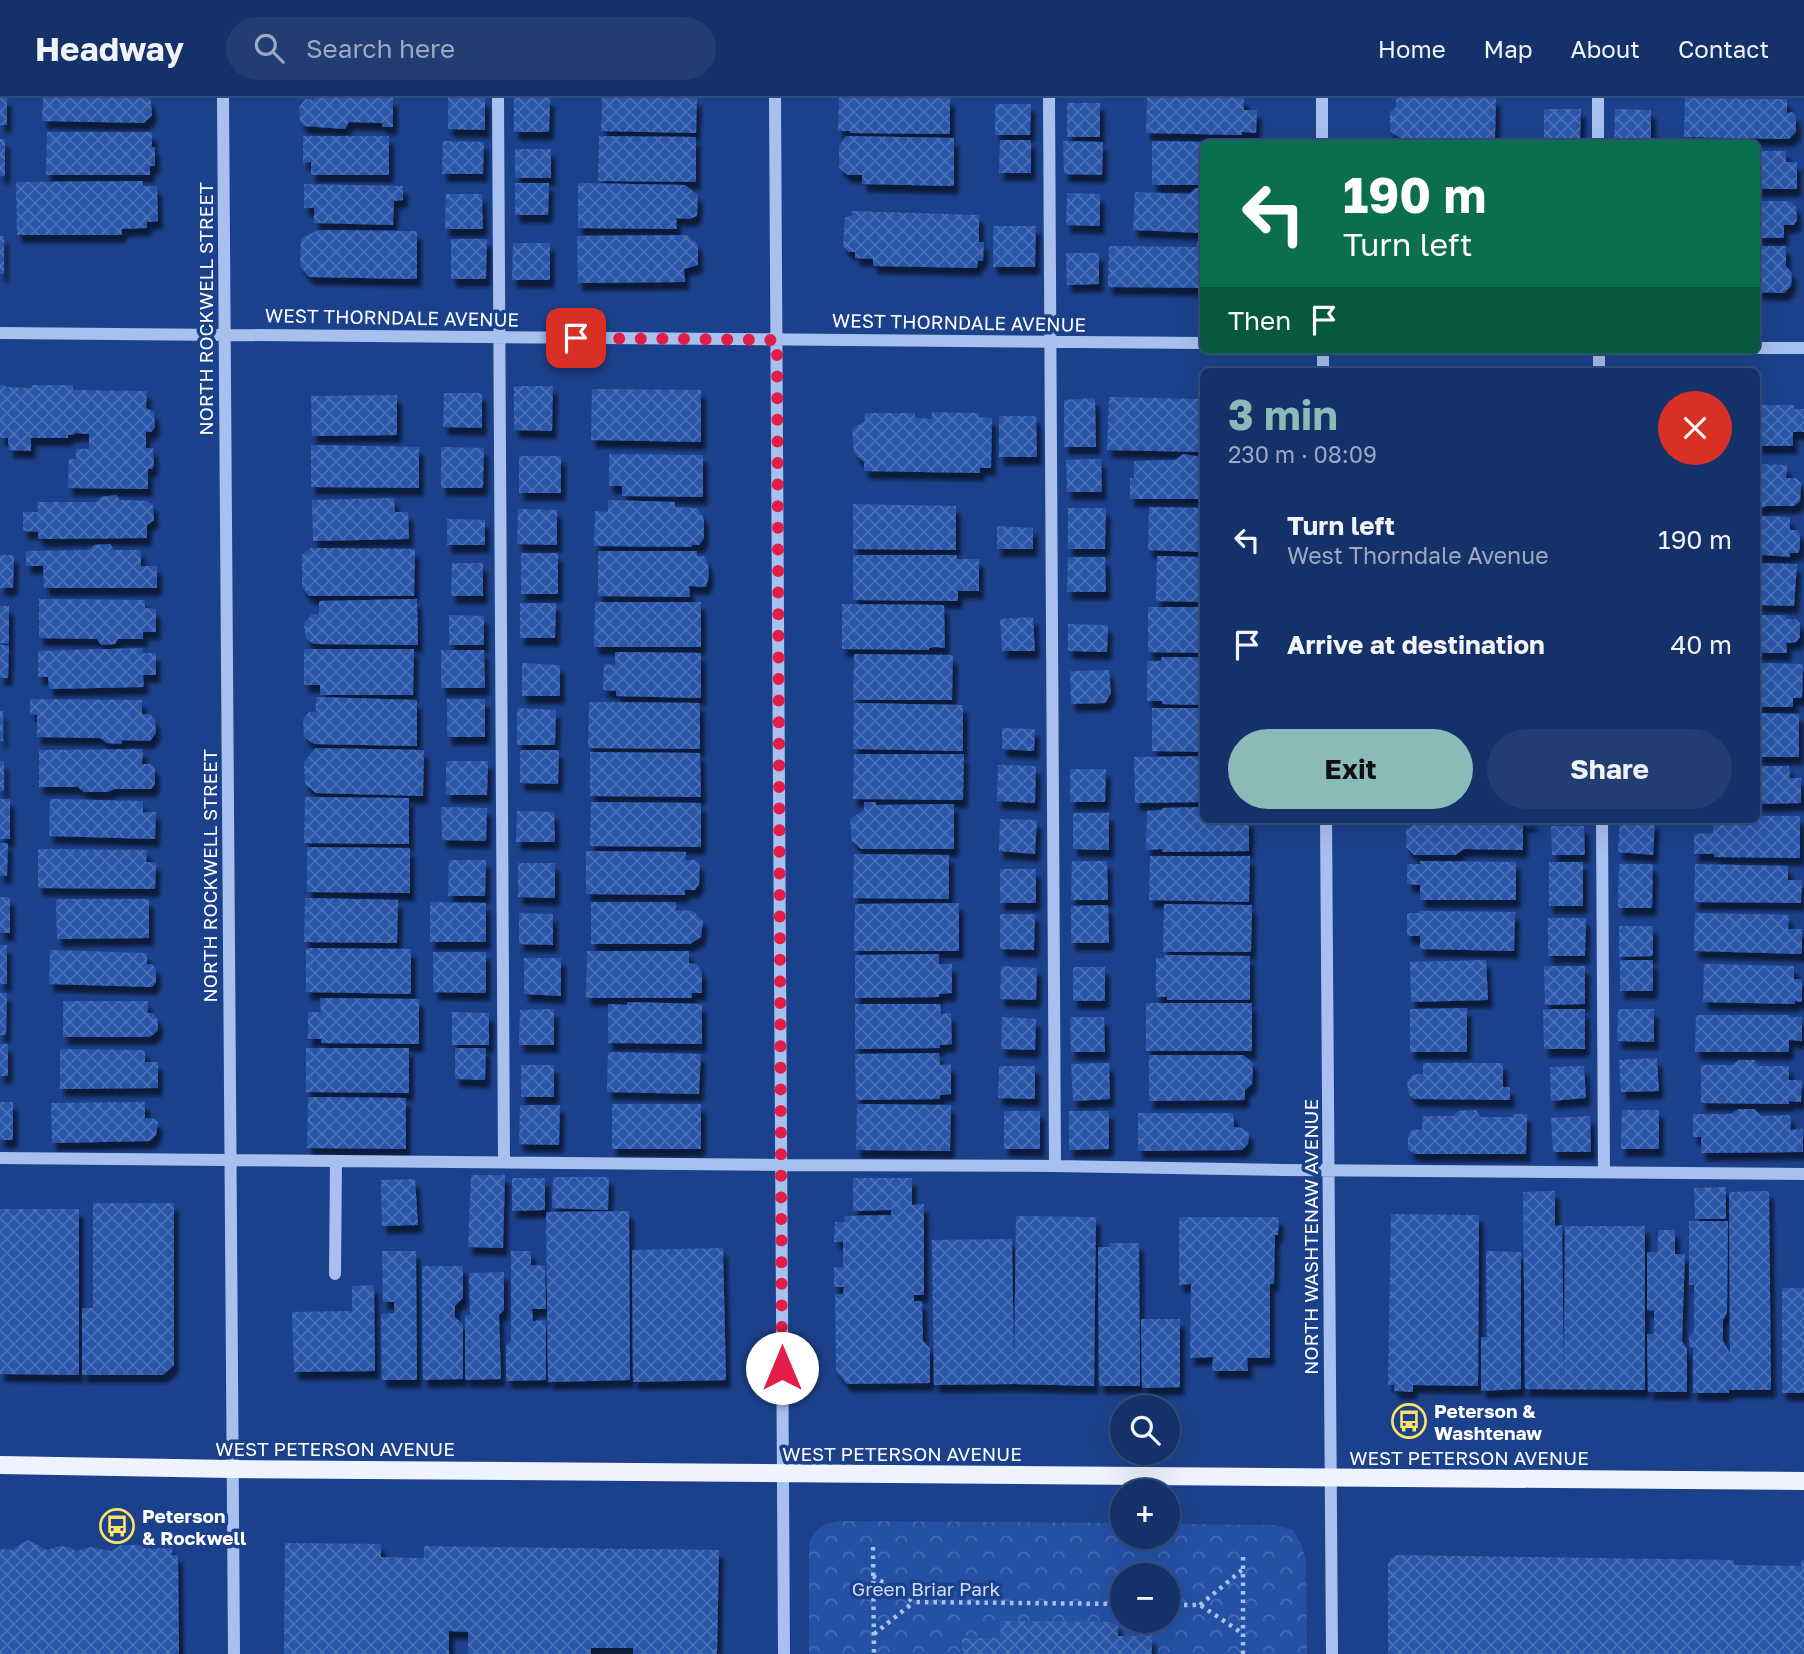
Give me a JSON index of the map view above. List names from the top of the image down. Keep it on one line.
{"streets":{"main road":["WEST PETERSON AVENUE"],"street":["NORTH ROCKWELL STREET","WEST THORNDALE AVENUE","NORTH WASHTENAW AVENUE"]},"crossings":[["NORTH ROCKWELL STREET","WEST THORNDALE AVENUE"],["NORTH ROCKWELL STREET","WEST PETERSON AVENUE"],["NORTH WASHTENAW AVENUE","WEST PETERSON AVENUE"]],"parks":["Green Briar Park"],"places":{"bus stop":["Peterson & Washtenaw","Peterson & Rockwell"]},"page":{"header":"Headway","search":"Search here","nav":["Home","Map","About","Contact"],"turn":["190 m","Turn left"],"then":"Then","heading":["3 min","230 m · 08:09"],"list":[{"name":"Turn left","note":"West Thorndale Avenue","value":"190 m"},{"name":"Arrive at destination","value":"40 m"}],"buttons":["Exit","Share"],"map_buttons":["+","−"]}}
